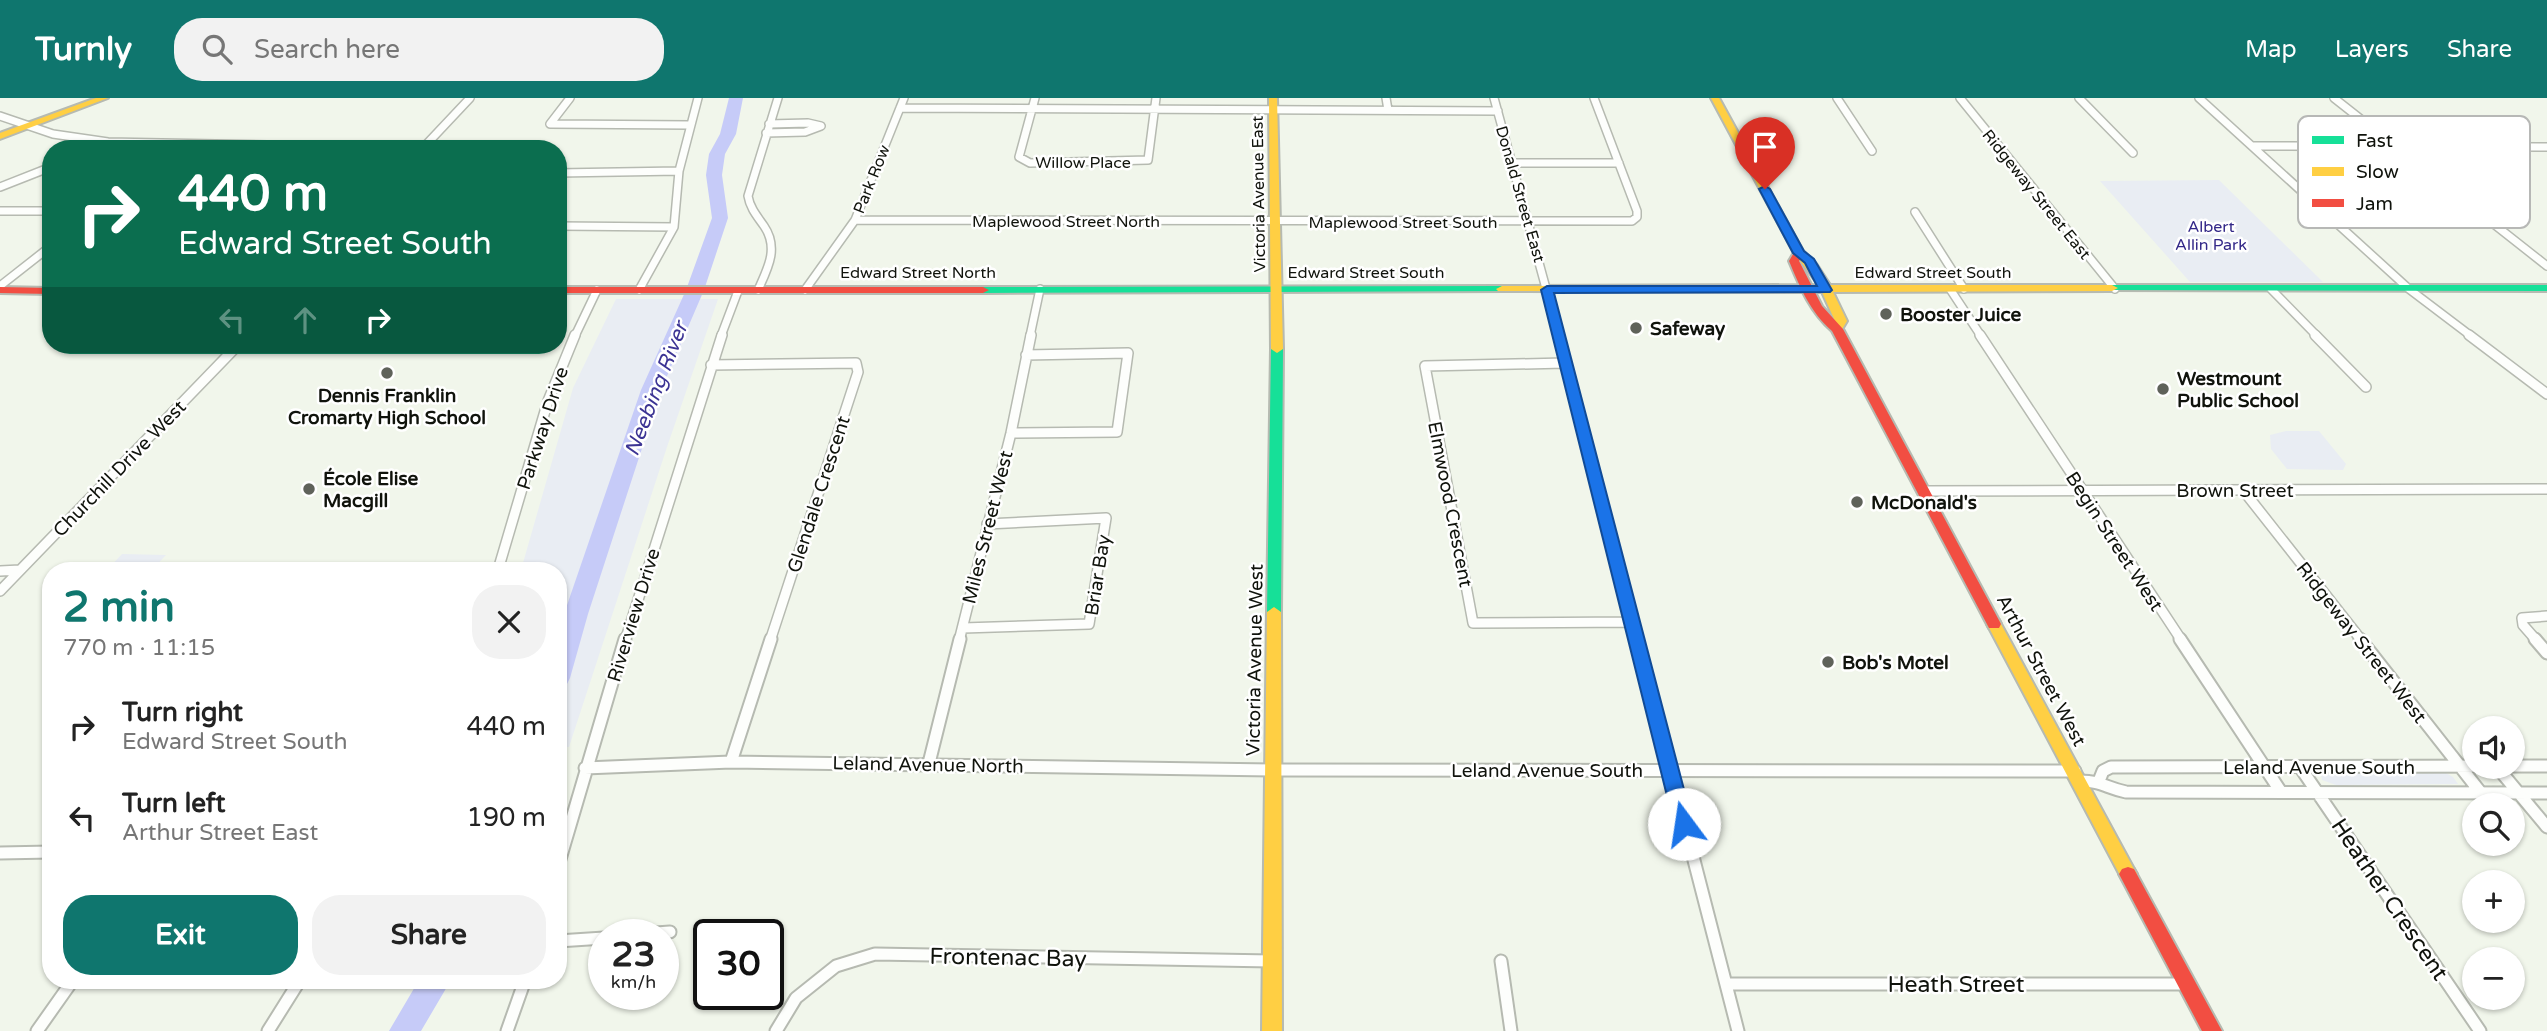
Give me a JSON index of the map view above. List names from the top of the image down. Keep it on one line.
{"streets":{"main road":["Victoria Avenue East","Edward Street North","Edward Street South","Victoria Avenue West","Arthur Street West"],"street":["Willow Place","Park Row","Donald Street East","Ridgeway Street East","Maplewood Street North","Maplewood Street South","Parkway Drive","Churchill Drive West","Brown Street","Glendale Crescent","Elmwood Crescent","Miles Street West","Begin Street West","Briar Bay","Riverview Drive","Ridgeway Street West","Leland Avenue North","Leland Avenue South","Heather Crescent","Frontenac Bay","Heath Street"]},"crossings":[["Park Row","Maplewood Street North"],["Park Row","Edward Street North"],["Victoria Avenue East","Maplewood Street North"],["Victoria Avenue East","Maplewood Street South"],["Victoria Avenue East","Edward Street North"],["Victoria Avenue East","Edward Street South"],["Victoria Avenue East","Victoria Avenue West"],["Donald Street East","Maplewood Street South"],["Donald Street East","Edward Street South"],["Donald Street East","Elmwood Crescent"],["Donald Street East","Leland Avenue South"],["Donald Street East","Heath Street"],["Ridgeway Street East","Edward Street South"],["Maplewood Street North","Maplewood Street South"],["Edward Street North","Edward Street South"],["Edward Street North","Parkway Drive"],["Edward Street North","Miles Street West"],["Edward Street North","Riverview Drive"],["Edward Street North","Victoria Avenue West"],["Edward Street South","Begin Street West"],["Edward Street South","Victoria Avenue West"],["Edward Street South","Arthur Street West"],["Brown Street","Begin Street West"],["Brown Street","Ridgeway Street West"],["Brown Street","Arthur Street West"],["Glendale Crescent","Riverview Drive"],["Glendale Crescent","Leland Avenue North"],["Miles Street West","Briar Bay"],["Miles Street West","Leland Avenue North"],["Begin Street West","Leland Avenue South"],["Riverview Drive","Leland Avenue North"],["Ridgeway Street West","Leland Avenue South"],["Victoria Avenue West","Leland Avenue North"],["Victoria Avenue West","Leland Avenue South"],["Victoria Avenue West","Frontenac Bay"],["Arthur Street West","Leland Avenue South"],["Arthur Street West","Heath Street"],["Leland Avenue North","Leland Avenue South"],["Leland Avenue South","Heather Crescent"]],"water":["Neebing River"],"parks":["Albert Allin Park"],"places":["Booster Juice","Safeway","Dennis Franklin Cromarty High School","Westmount Public School","École Elise Macgill","McDonald's","Bob's Motel"],"legend":["Fast","Slow","Jam"],"page":{"header":"Turnly","search":"Search here","nav":["Map","Layers","Share"],"turn":["440 m","Edward Street South"],"heading":["2 min","770 m · 11:15"],"list":[{"name":"Turn right","note":"Edward Street South","value":"440 m"},{"name":"Turn left","note":"Arthur Street East","value":"190 m"}],"map_buttons":["+","−"],"buttons":["Exit","Share"],"speed":"23 km/h","limit":"30"}}
